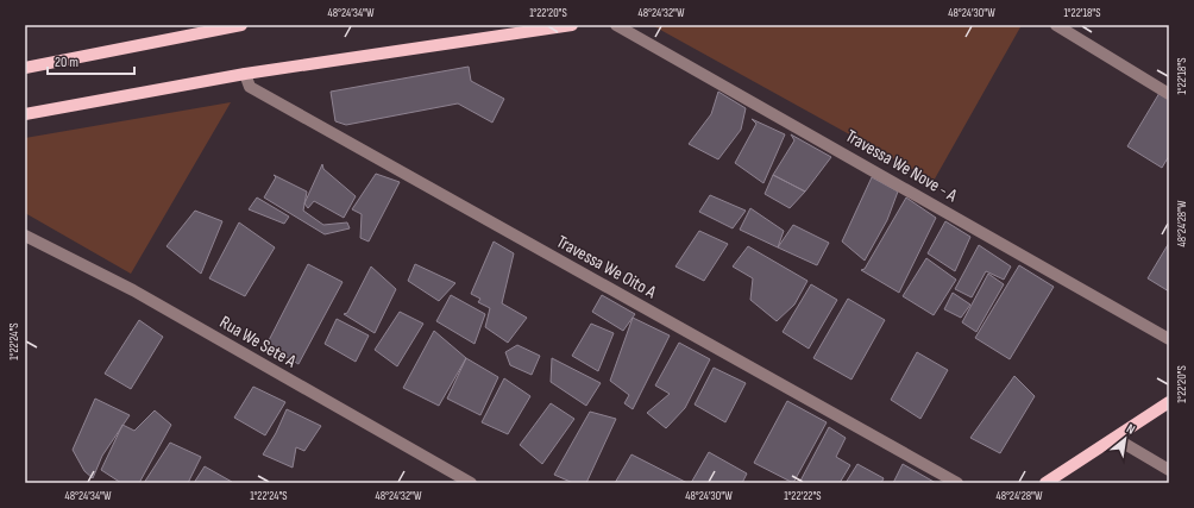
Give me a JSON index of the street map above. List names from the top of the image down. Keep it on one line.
{"streets":{"street":["Travessa We Nove - A","Travessa We Oito A","Rua We Sete A"]},"scale_bar":"20 m","north":"top right","coordinates":["48°24'34\"W","1°22'20\"S","48°24'32\"W","48°24'30\"W","1°22'18\"S","48°24'28\"W","1°22'24\"S","1°22'22\"S"]}
